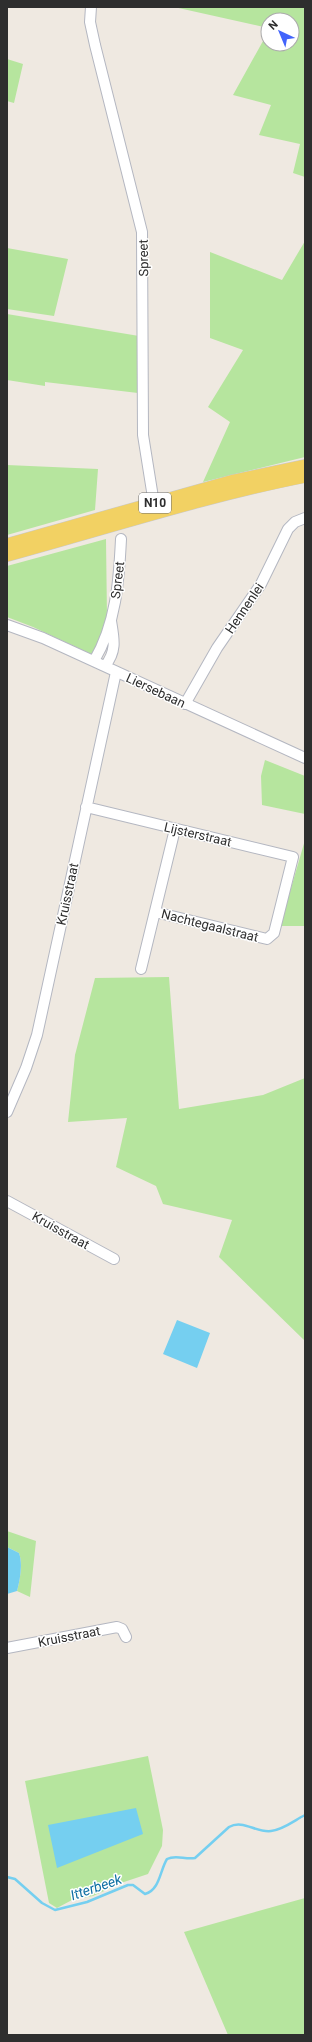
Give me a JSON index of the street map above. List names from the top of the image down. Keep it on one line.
{"streets":{"main road":["N10"],"street":["Spreet","Hennenlei","Liersebaan","Lijsterstraat","Kruisstraat","Nachtegaalstraat"]},"crossings":[["Spreet","N10"],["Spreet","Liersebaan"],["Hennenlei","Liersebaan"],["Liersebaan","Kruisstraat"],["Lijsterstraat","Kruisstraat"],["Lijsterstraat","Nachtegaalstraat"]],"water":["Itterbeek"],"north":"top left"}
